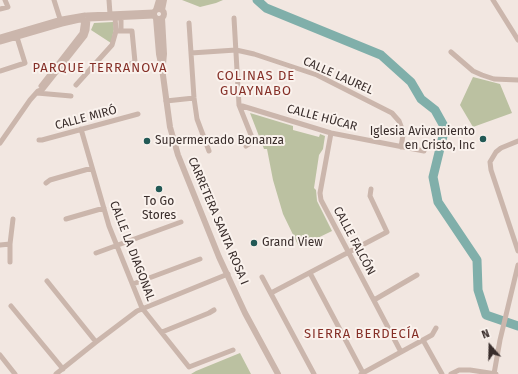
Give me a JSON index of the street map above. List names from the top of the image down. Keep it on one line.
{"streets":{"street":["CALLE LAUREL","CALLE MIRÓ","CALLE HÚCAR","CARRETERA SANTA ROSA I","CALLE FALCÓN","CALLE LA DIAGONAL"]},"crossings":[["CALLE LAUREL","CALLE HÚCAR"],["CALLE MIRÓ","CALLE LA DIAGONAL"],["CALLE HÚCAR","CALLE FALCÓN"]],"districts":["PARQUE TERRANOVA","COLINAS DE GUAYNABO","SIERRA BERDECÍA"],"places":["Iglesia Avivamiento en Cristo, Inc","Supermercado Bonanza","To Go Stores","Grand View"],"north":"top"}
